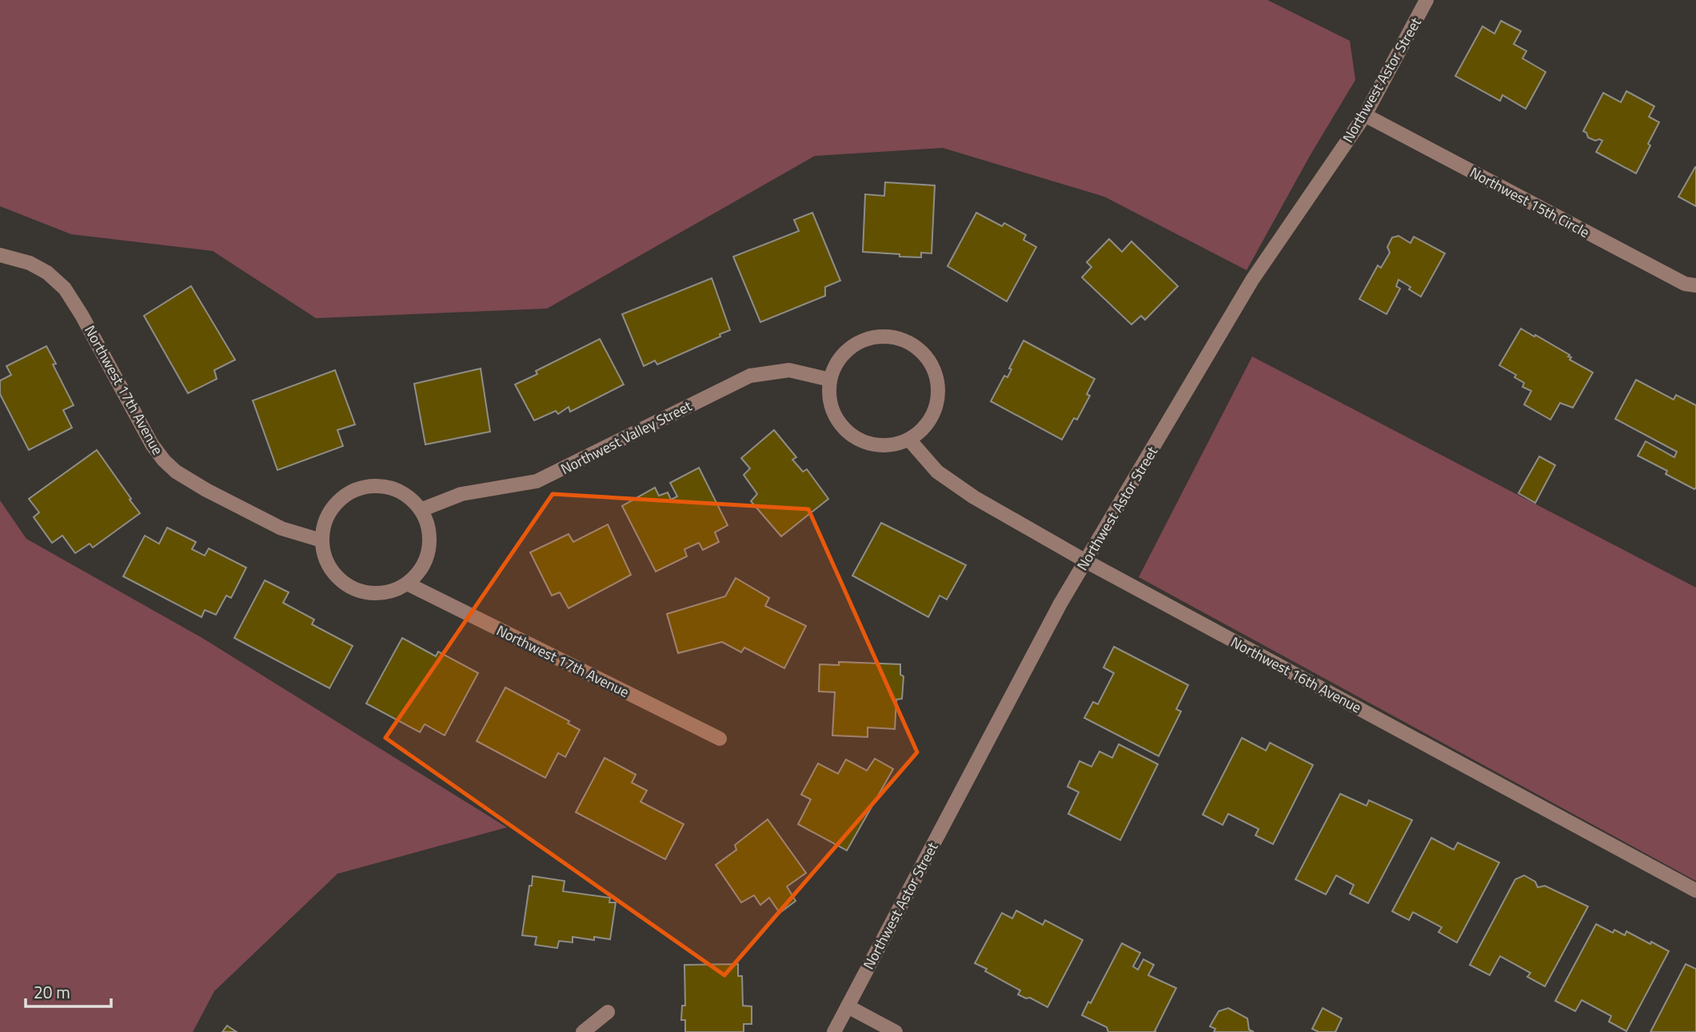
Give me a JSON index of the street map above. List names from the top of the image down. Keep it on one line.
{"streets":{"street":["Northwest Astor Street","Northwest 15th Circle","Northwest 17th Avenue","Northwest Valley Street","Northwest 16th Avenue"]},"crossings":[["Northwest Astor Street","Northwest 15th Circle"],["Northwest Astor Street","Northwest 16th Avenue"],["Northwest 17th Avenue","Northwest Valley Street"],["Northwest Valley Street","Northwest 16th Avenue"]],"scale_bar":"20 m"}
